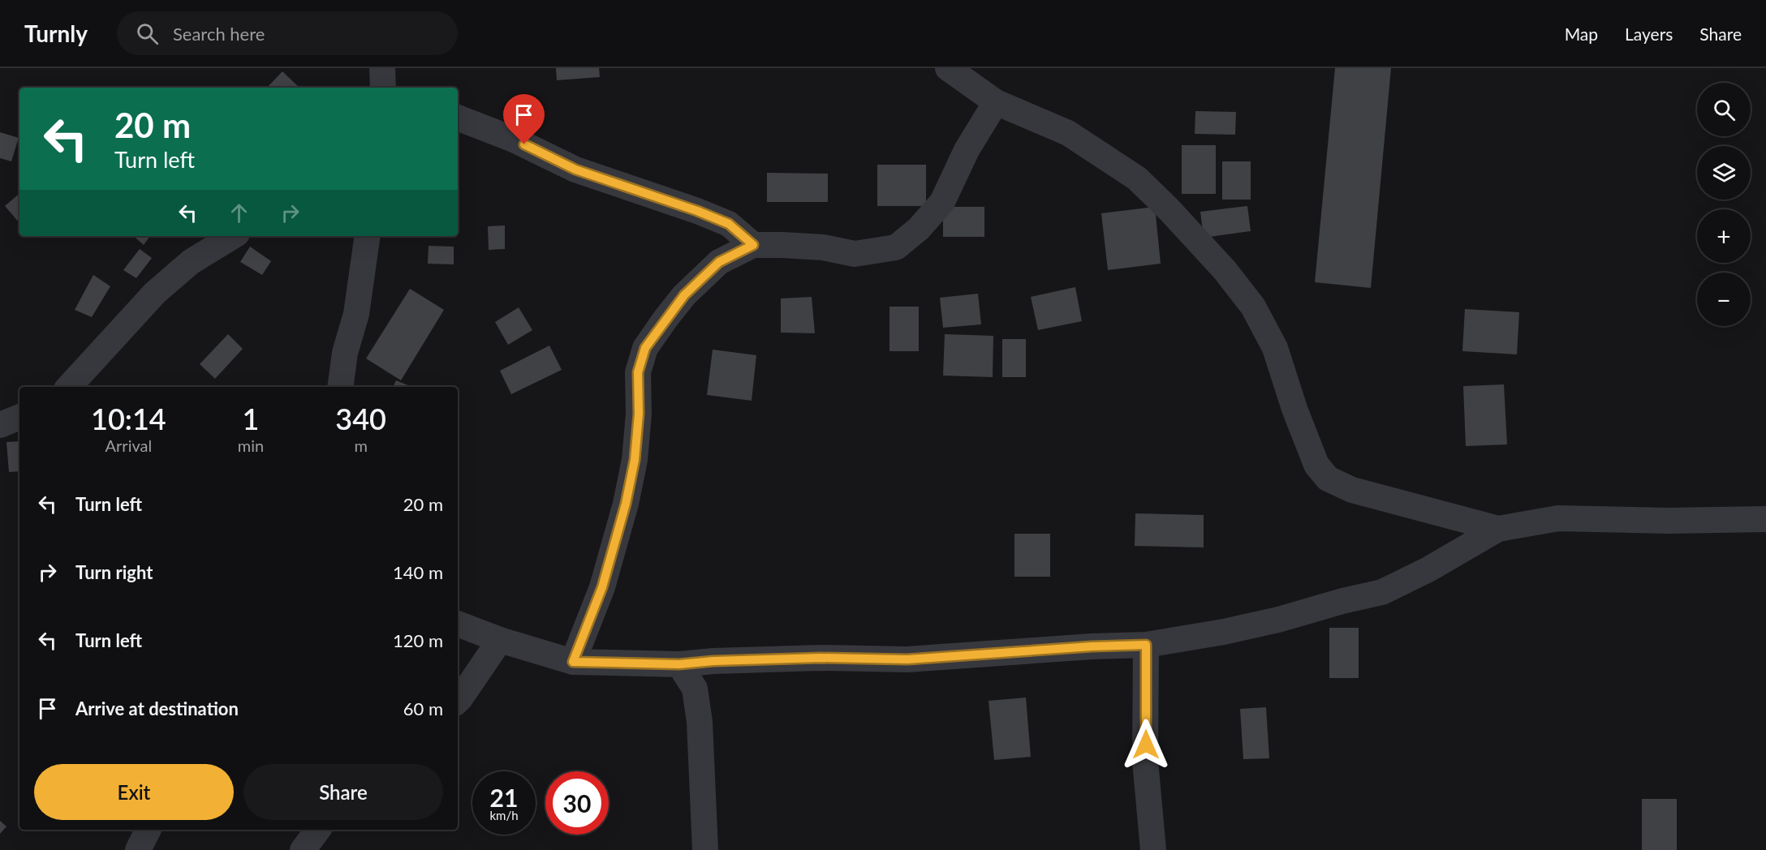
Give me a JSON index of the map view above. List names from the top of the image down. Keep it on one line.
{"page":{"header":"Turnly","search":"Search here","nav":["Map","Layers","Share"],"map_buttons":["+","−"],"turn":["20 m","Turn left"],"eta":["10:14","Arrival","1","min","340","m"],"list":[{"name":"Turn left","value":"20 m"},{"name":"Turn right","value":"140 m"},{"name":"Turn left","value":"120 m"},{"name":"Arrive at destination","value":"60 m"}],"buttons":["Exit","Share"],"speed":"21 km/h","limit":"30"}}
